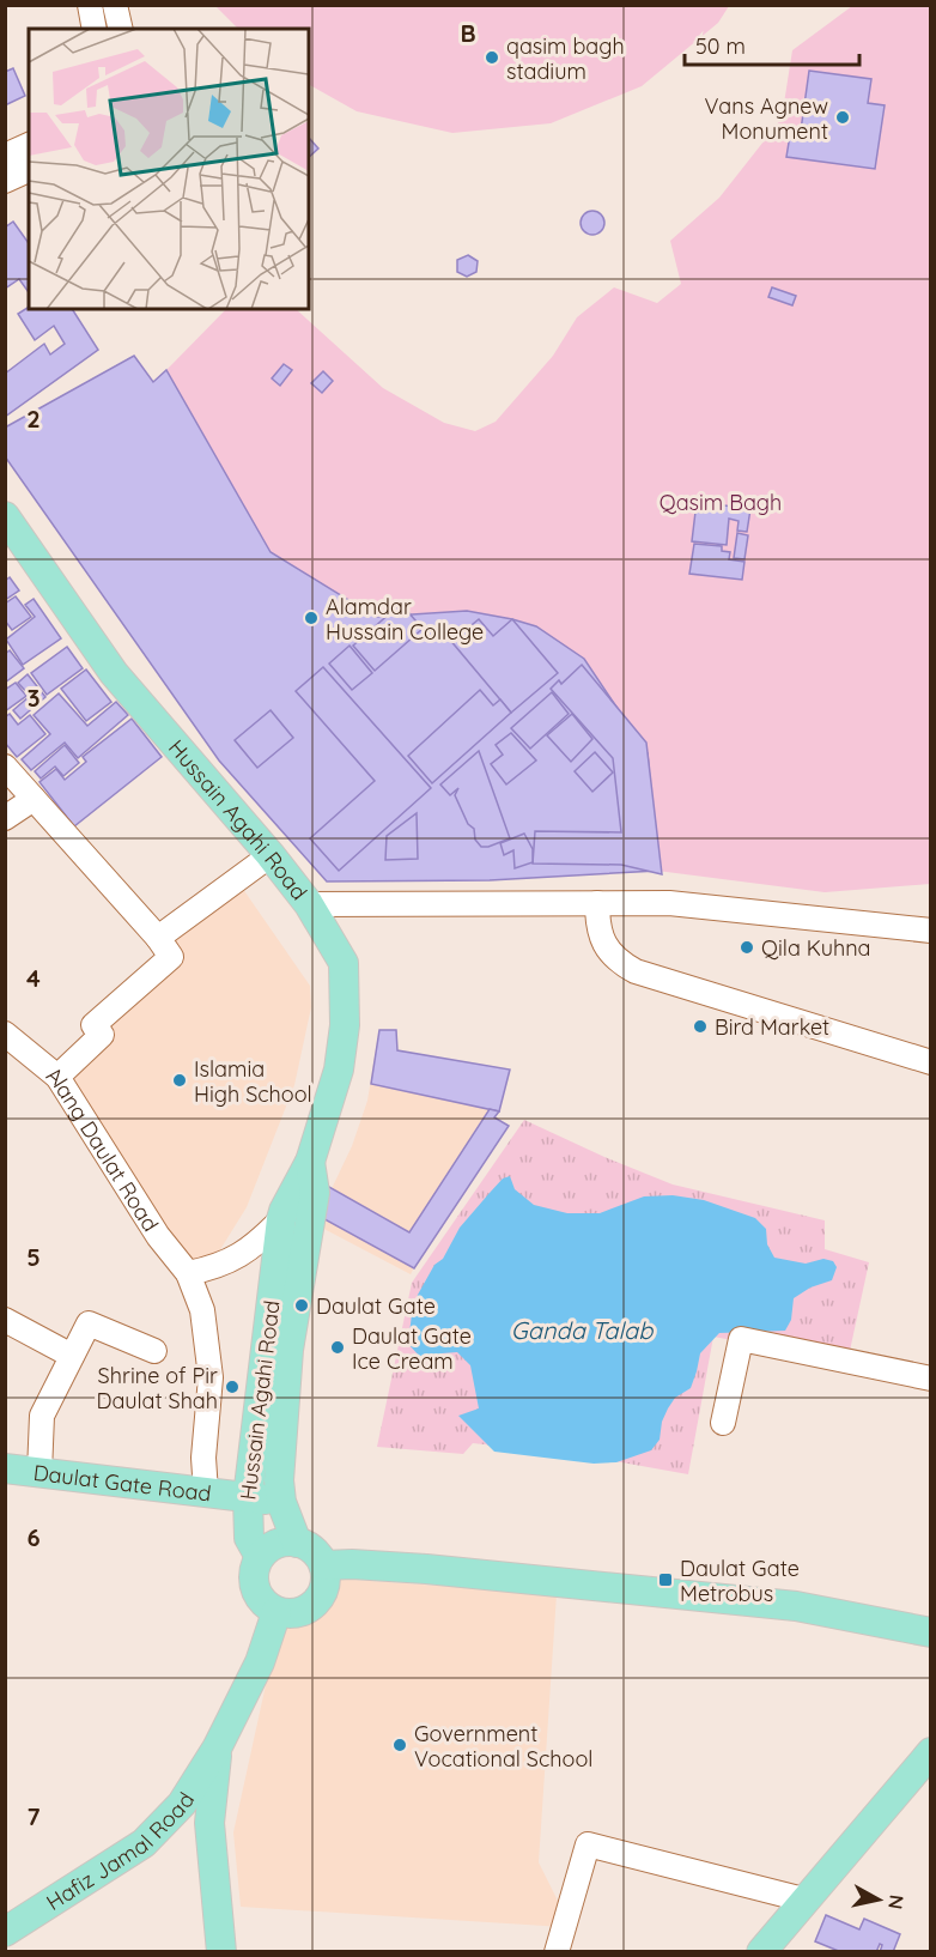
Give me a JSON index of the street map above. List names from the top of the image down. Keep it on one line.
{"streets":{"main road":["Hussain Agahi Road","Daulat Gate Road","Hafiz Jamal Road"],"street":["Alang Daulat Road"]},"crossings":[["Hussain Agahi Road","Daulat Gate Road"],["Hussain Agahi Road","Hafiz Jamal Road"],["Alang Daulat Road","Daulat Gate Road"]],"water":["Ganda Talab"],"parks":["Qasim Bagh"],"places":{"other":["qasim bagh stadium","Vans Agnew Monument","Alamdar Hussain College","Qila Kuhna","Bird Market","Islamia High School","Daulat Gate","Daulat Gate Ice Cream","Shrine of Pir Daulat Shah","Government Vocational School"],"transit":["Daulat Gate Metrobus"]},"scale_bar":"50 m","north":"right","grid":{"columns":["B"],"rows":["2","3","4","5","6","7"]}}
